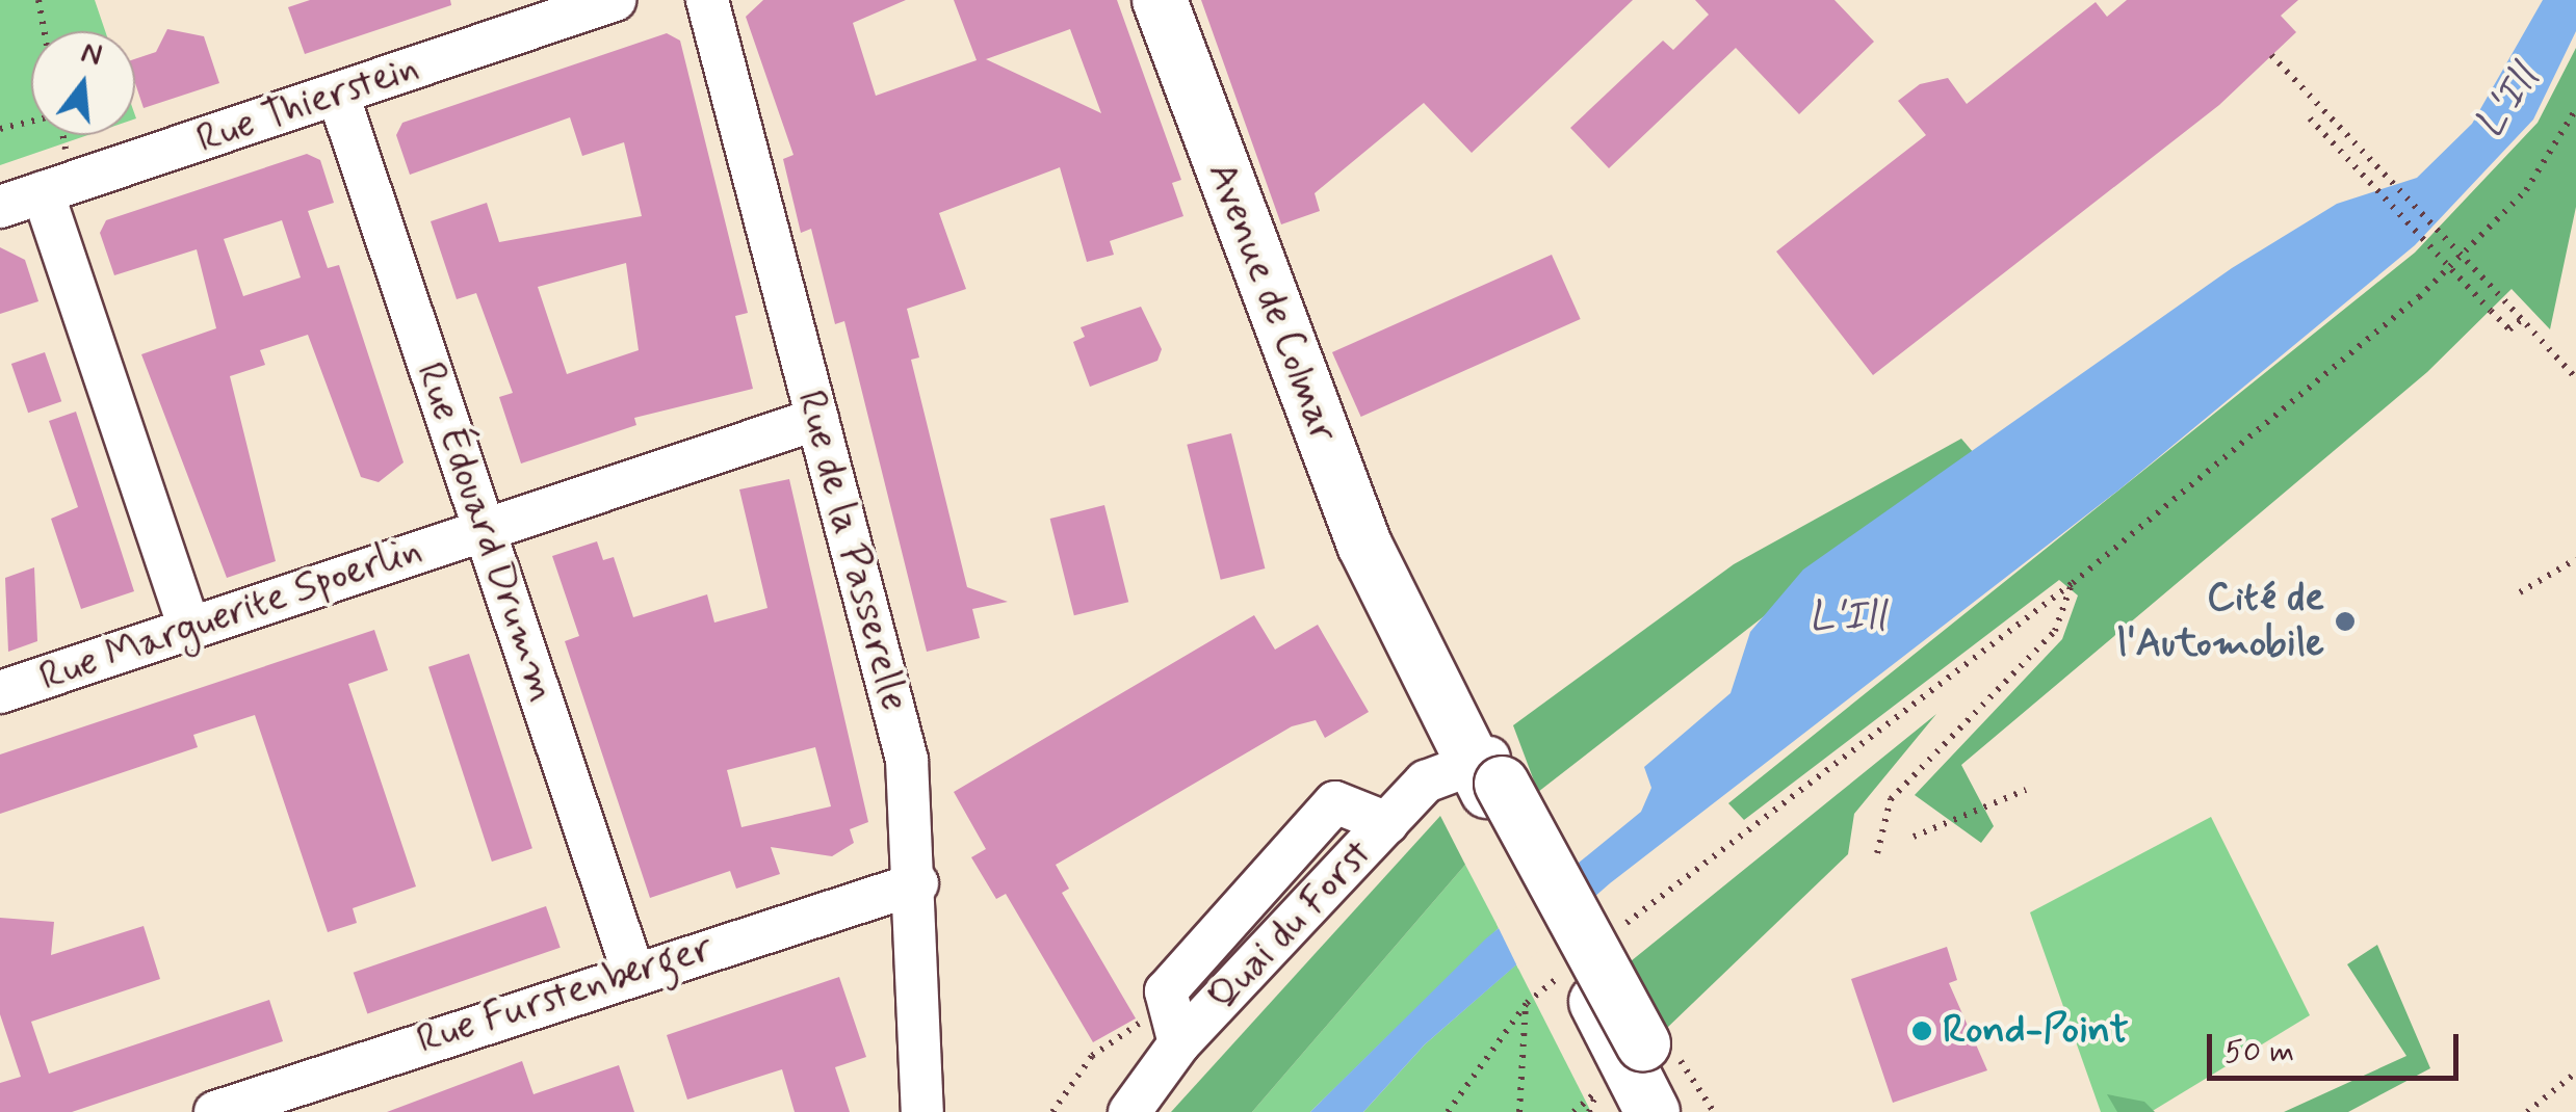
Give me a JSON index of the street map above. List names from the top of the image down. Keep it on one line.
{"streets":{"main road":["Avenue de Colmar"],"street":["Rue Thierstein","Rue Édouard Drumm","Rue de la Passerelle","Rue Marguerite Spoerlin","Quai du Forst","Rue Furstenberger"]},"crossings":[["Rue Thierstein","Rue Édouard Drumm"],["Avenue de Colmar","Quai du Forst"],["Rue Édouard Drumm","Rue Marguerite Spoerlin"],["Rue Édouard Drumm","Rue Furstenberger"],["Rue de la Passerelle","Rue Marguerite Spoerlin"],["Rue de la Passerelle","Rue Furstenberger"]],"water":["L'Ill"],"places":["Cité de l'Automobile","Rond-Point"],"scale_bar":"50 m","north":"top"}
